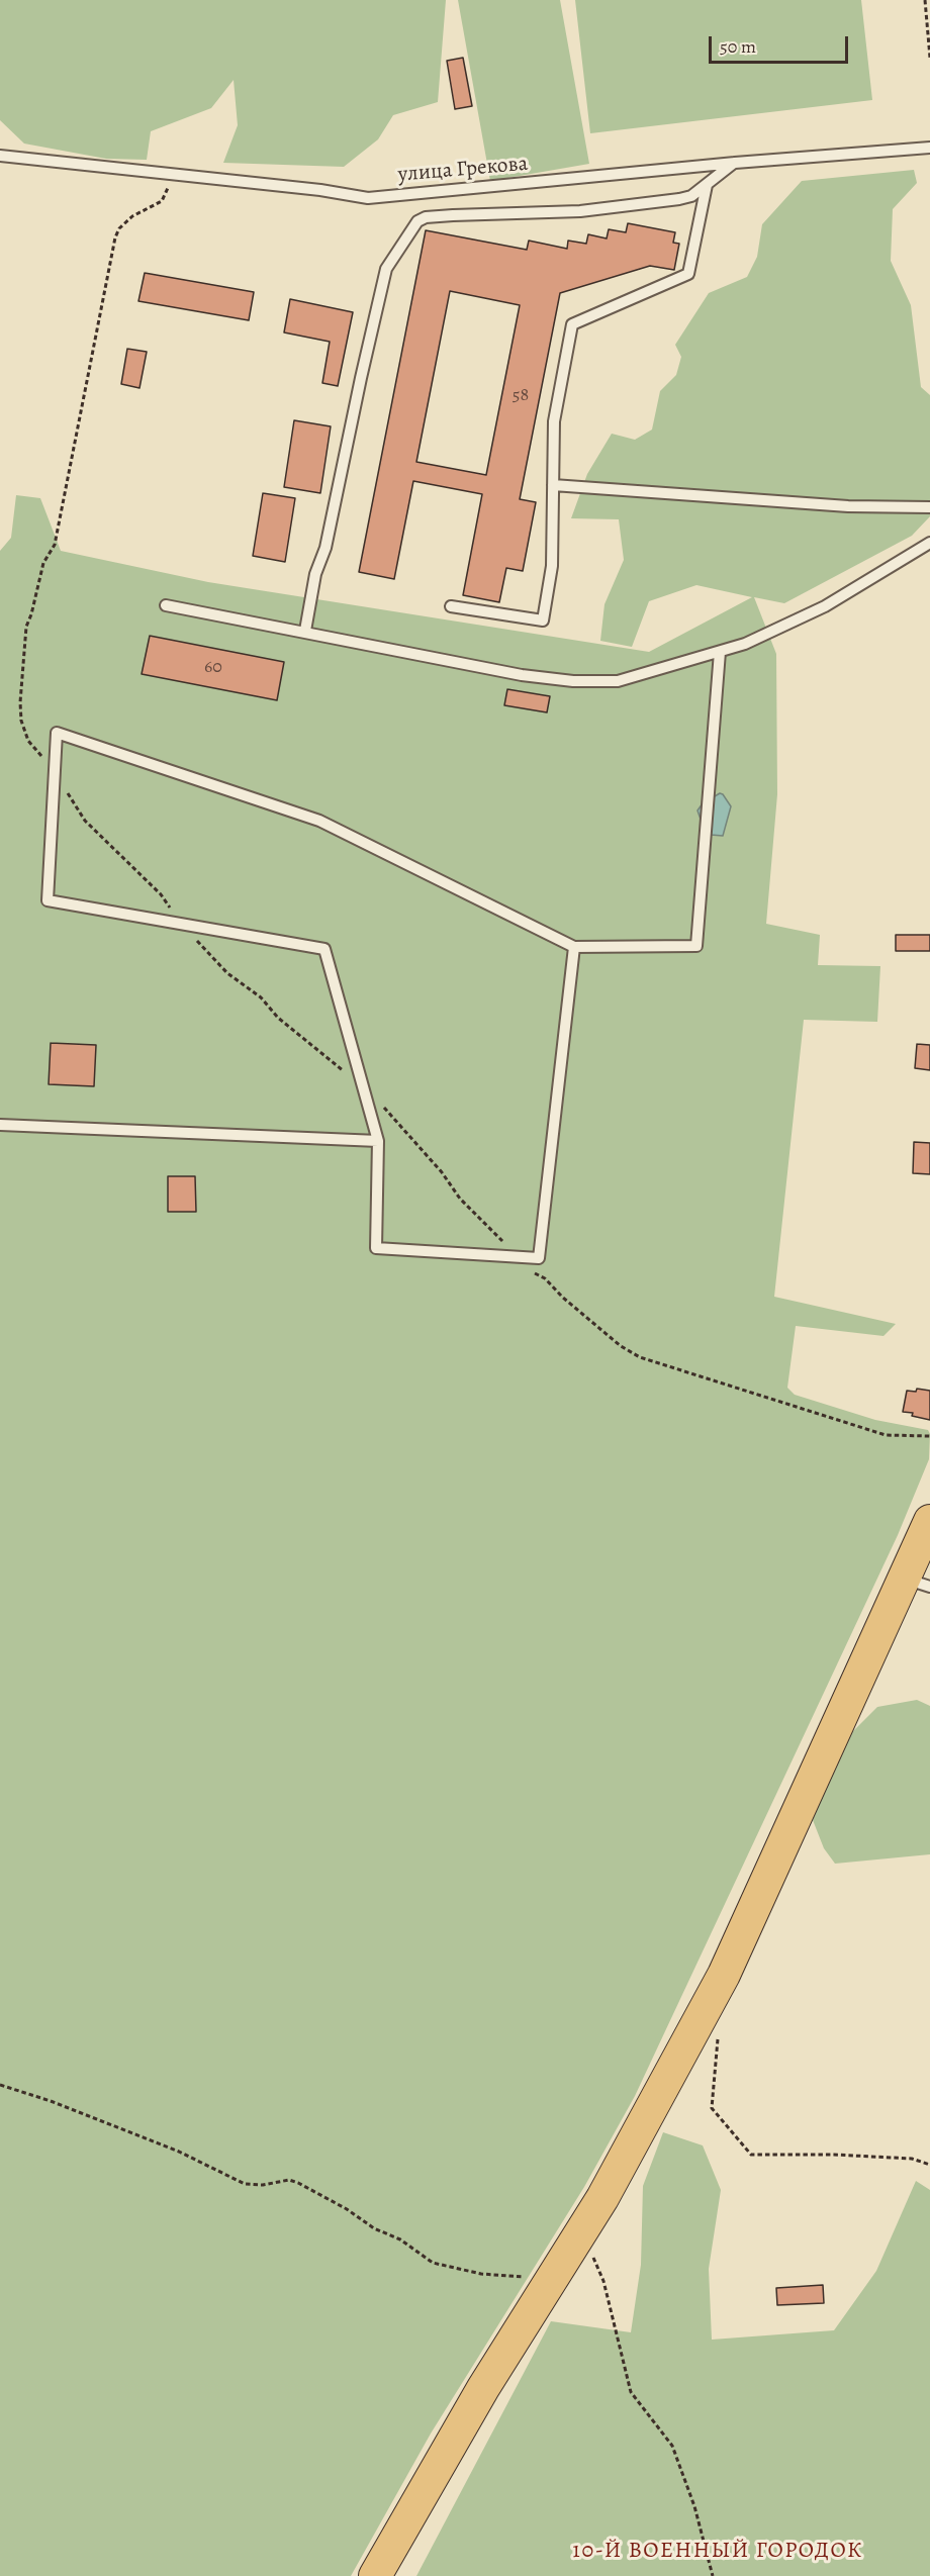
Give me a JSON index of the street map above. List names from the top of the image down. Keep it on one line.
{"streets":{"lane":["улица Грекова"]},"districts":["10-Й ВОЕННЫЙ ГОРОДОК"],"house_numbers":["58","60"],"scale_bar":"50 m"}
